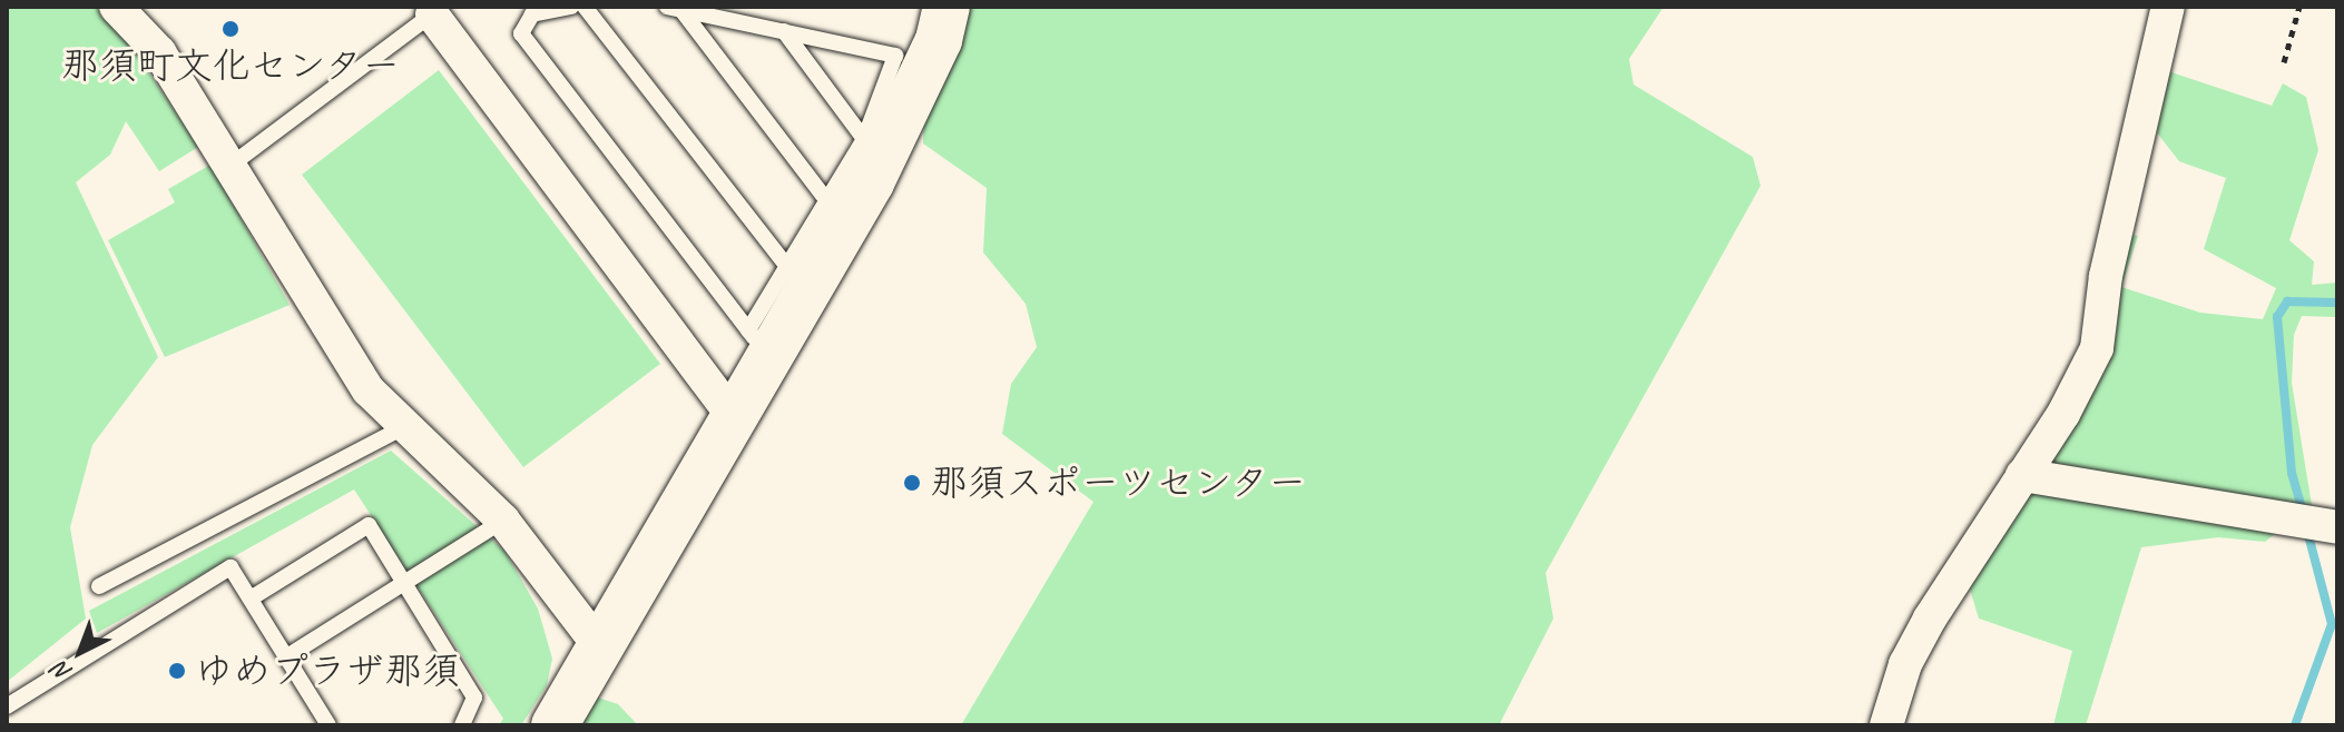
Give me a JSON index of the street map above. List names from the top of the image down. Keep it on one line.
{"places":["那須町文化センター","那須スポーツセンター","ゆめプラザ那須"],"north":"bottom left"}
